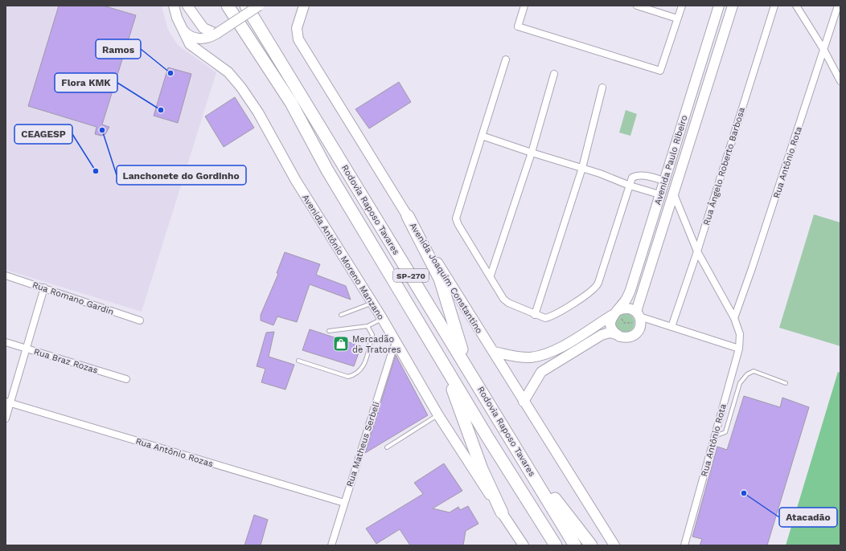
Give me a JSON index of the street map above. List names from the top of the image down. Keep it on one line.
{"streets":{"highway":["Rodovia Raposo Tavares","SP-270"],"street":["Avenida Paulo Ribeiro","Rua Antônio Rota","Rua Ângelo Roberto Barbosa","Avenida Antônio Moreno Manzano","Avenida Joaquim Constantino","Rua Romano Gardin","Rua Braz Rozas","Rua Matheus Serbeli","Rua Antônio Rozas"]},"crossings":[["Avenida Paulo Ribeiro","Avenida Joaquim Constantino"],["Avenida Antônio Moreno Manzano","Rua Matheus Serbeli"],["Rua Matheus Serbeli","Rua Antônio Rozas"]],"places":{"other":["Ramos","Flora KMK","Lanchonete do Gordinho","CEAGESP","Atacadão"],"shop":["Mercadão de Tratores"]}}
